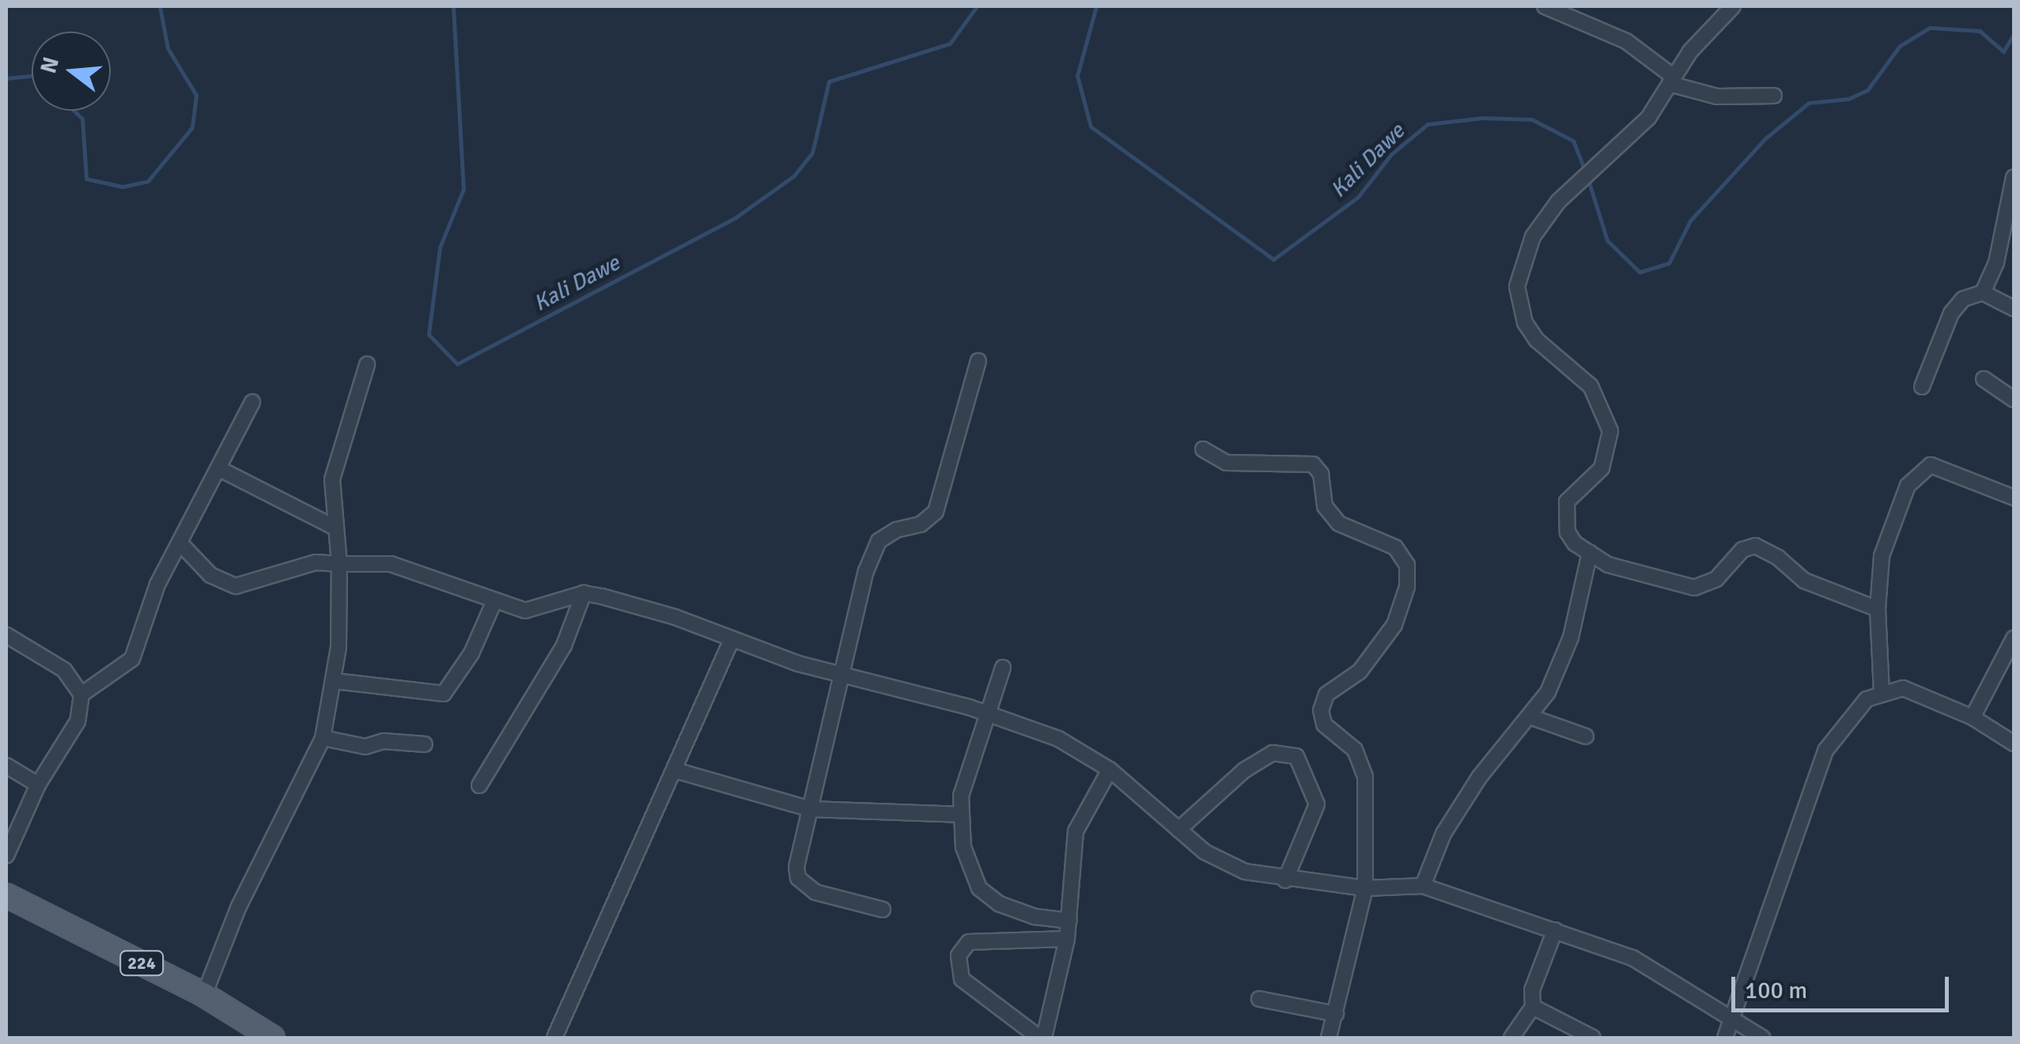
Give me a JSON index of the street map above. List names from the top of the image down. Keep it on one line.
{"streets":{"main road":["224"]},"water":["Kali Dawe"],"scale_bar":"100 m","north":"left"}
